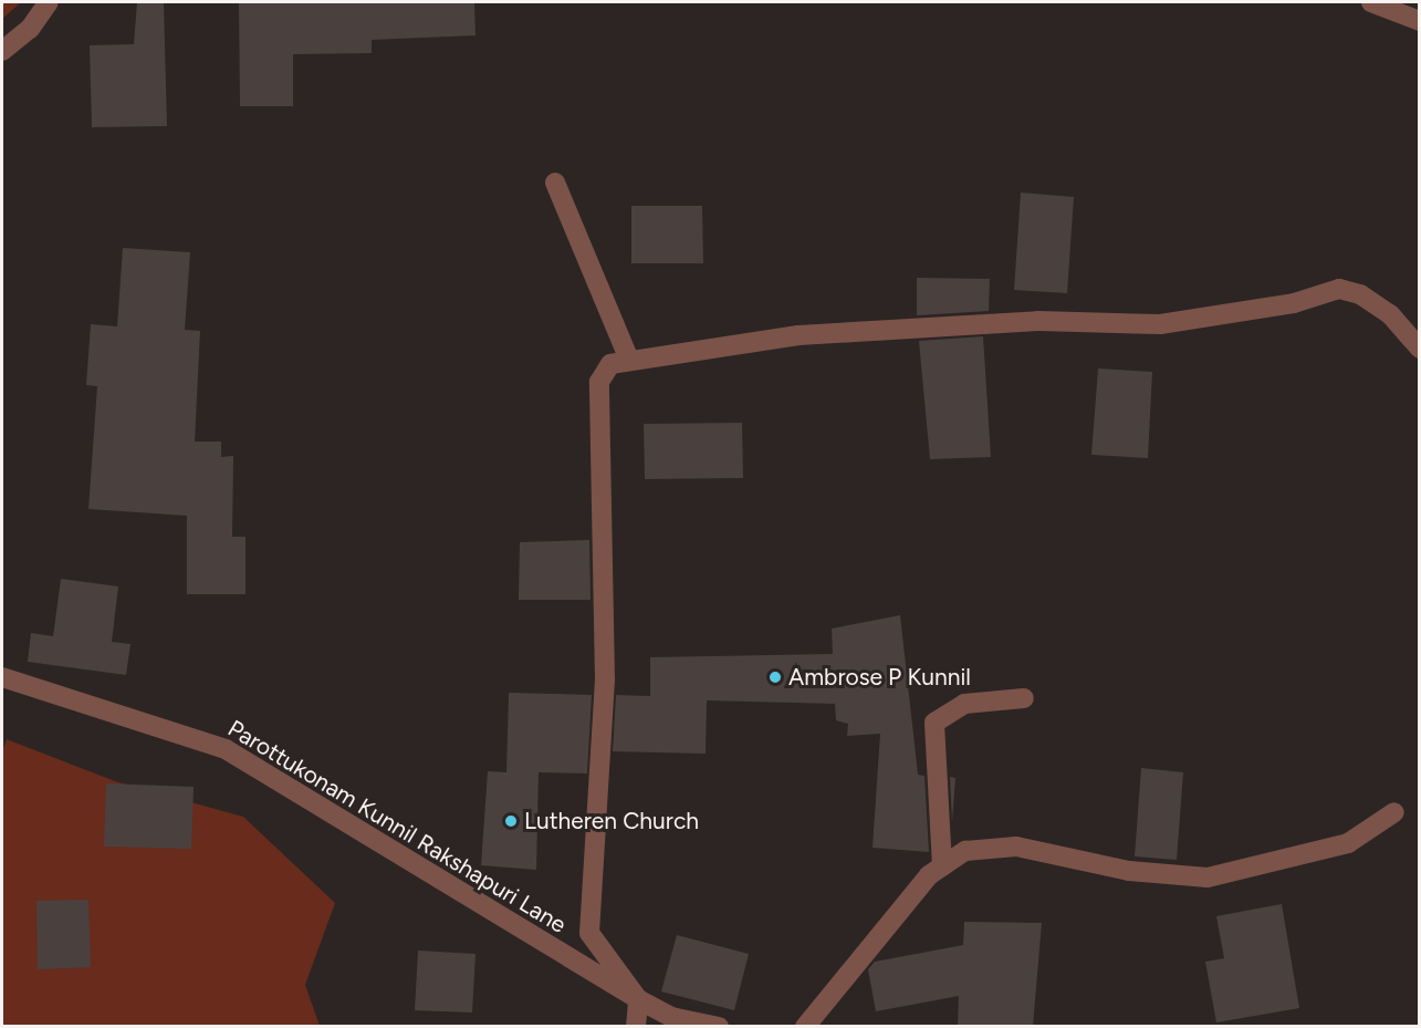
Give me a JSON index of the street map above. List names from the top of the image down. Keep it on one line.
{"streets":{"street":["Parottukonam Kunnil Rakshapuri Lane"]},"places":["Ambrose P Kunnil","Lutheren Church"]}
